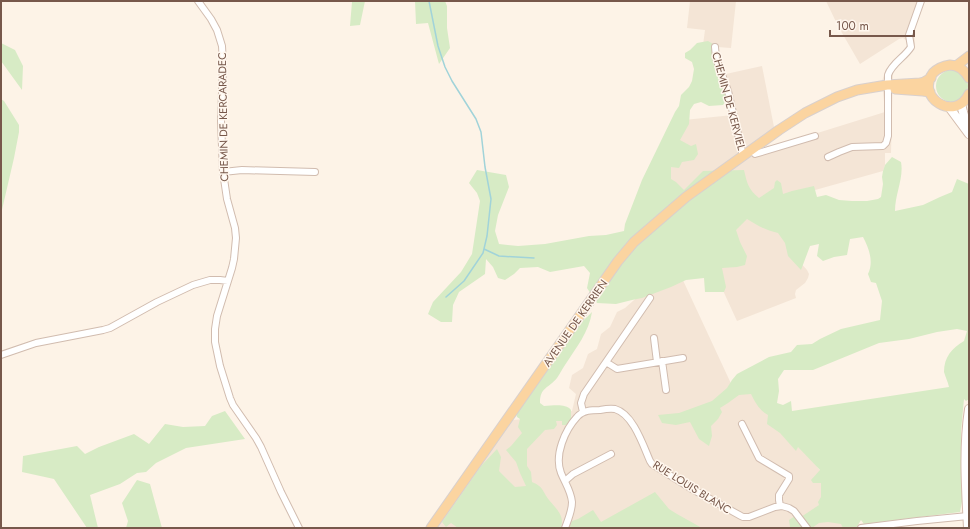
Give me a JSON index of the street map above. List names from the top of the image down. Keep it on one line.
{"streets":{"main road":["AVENUE DE KERRIEN"],"street":["CHEMIN DE KERVIEL","CHEMIN DE KERCARADEC","RUE LOUIS BLANC"]},"crossings":[["CHEMIN DE KERVIEL","AVENUE DE KERRIEN"]],"scale_bar":"100 m"}
